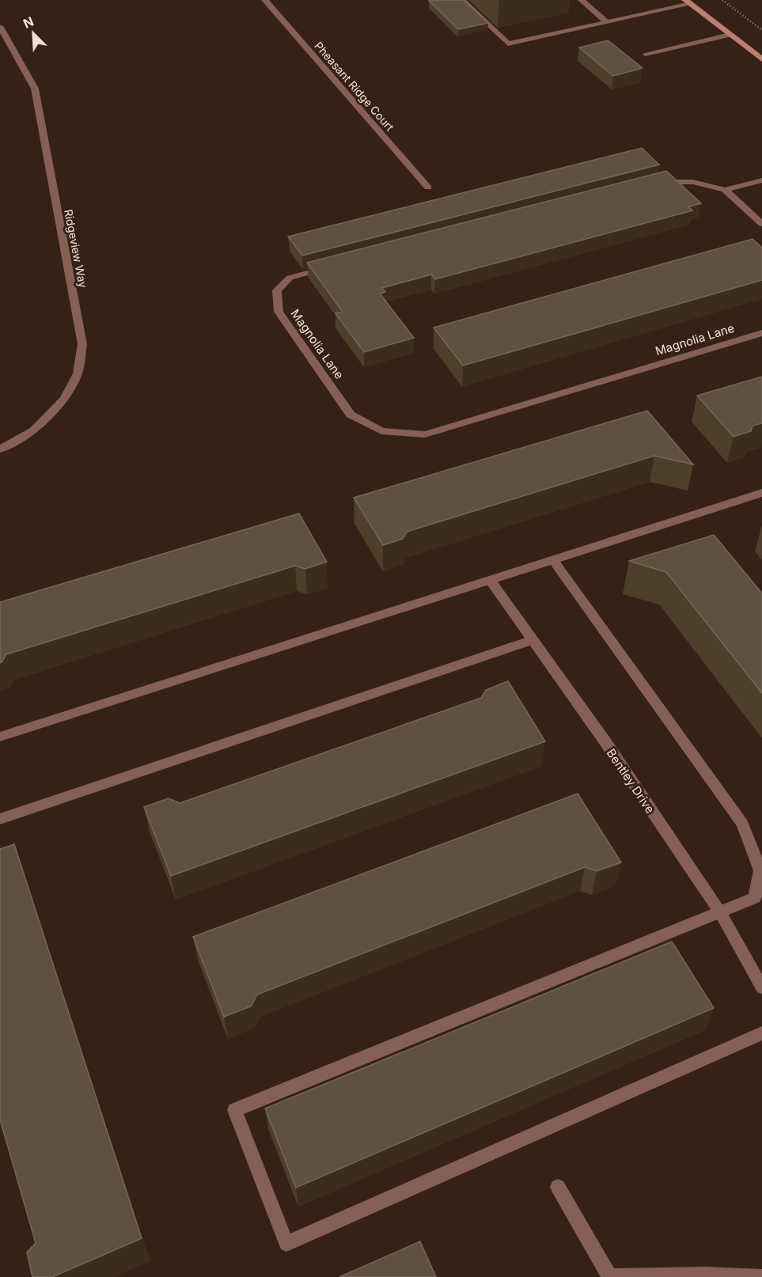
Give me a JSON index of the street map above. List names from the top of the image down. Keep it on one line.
{"streets":{"street":["Pheasant Ridge Court","Ridgeview Way","Magnolia Lane","Bentley Drive"]},"north":"top left"}
